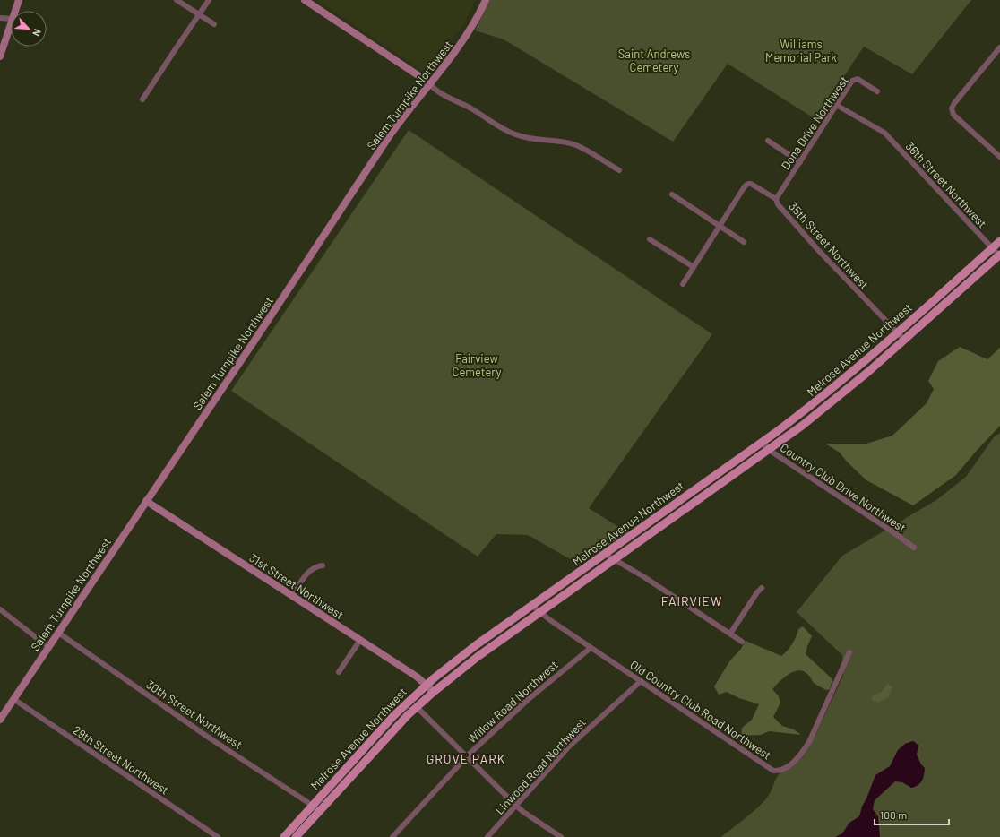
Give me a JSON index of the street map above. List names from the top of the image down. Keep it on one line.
{"streets":{"main road":["Melrose Avenue Northwest"],"street":["Salem Turnpike Northwest","Dona Drive Northwest","36th Street Northwest","35th Street Northwest","Country Club Drive Northwest","31st Street Northwest","Willow Road Northwest","Old Country Club Road Northwest","30th Street Northwest","29th Street Northwest","Linwood Road Northwest"]},"crossings":[["Salem Turnpike Northwest","31st Street Northwest"],["Salem Turnpike Northwest","30th Street Northwest"],["Salem Turnpike Northwest","29th Street Northwest"],["Dona Drive Northwest","36th Street Northwest"],["Dona Drive Northwest","35th Street Northwest"],["36th Street Northwest","Melrose Avenue Northwest"],["35th Street Northwest","Melrose Avenue Northwest"],["Melrose Avenue Northwest","Country Club Drive Northwest"],["Melrose Avenue Northwest","31st Street Northwest"],["Melrose Avenue Northwest","Old Country Club Road Northwest"],["Melrose Avenue Northwest","30th Street Northwest"],["Willow Road Northwest","Old Country Club Road Northwest"],["Old Country Club Road Northwest","Linwood Road Northwest"]],"districts":["FAIRVIEW","GROVE PARK"],"parks":["Williams Memorial Park","Saint Andrews Cemetery","Fairview Cemetery"],"scale_bar":"100 m","north":"bottom right"}
